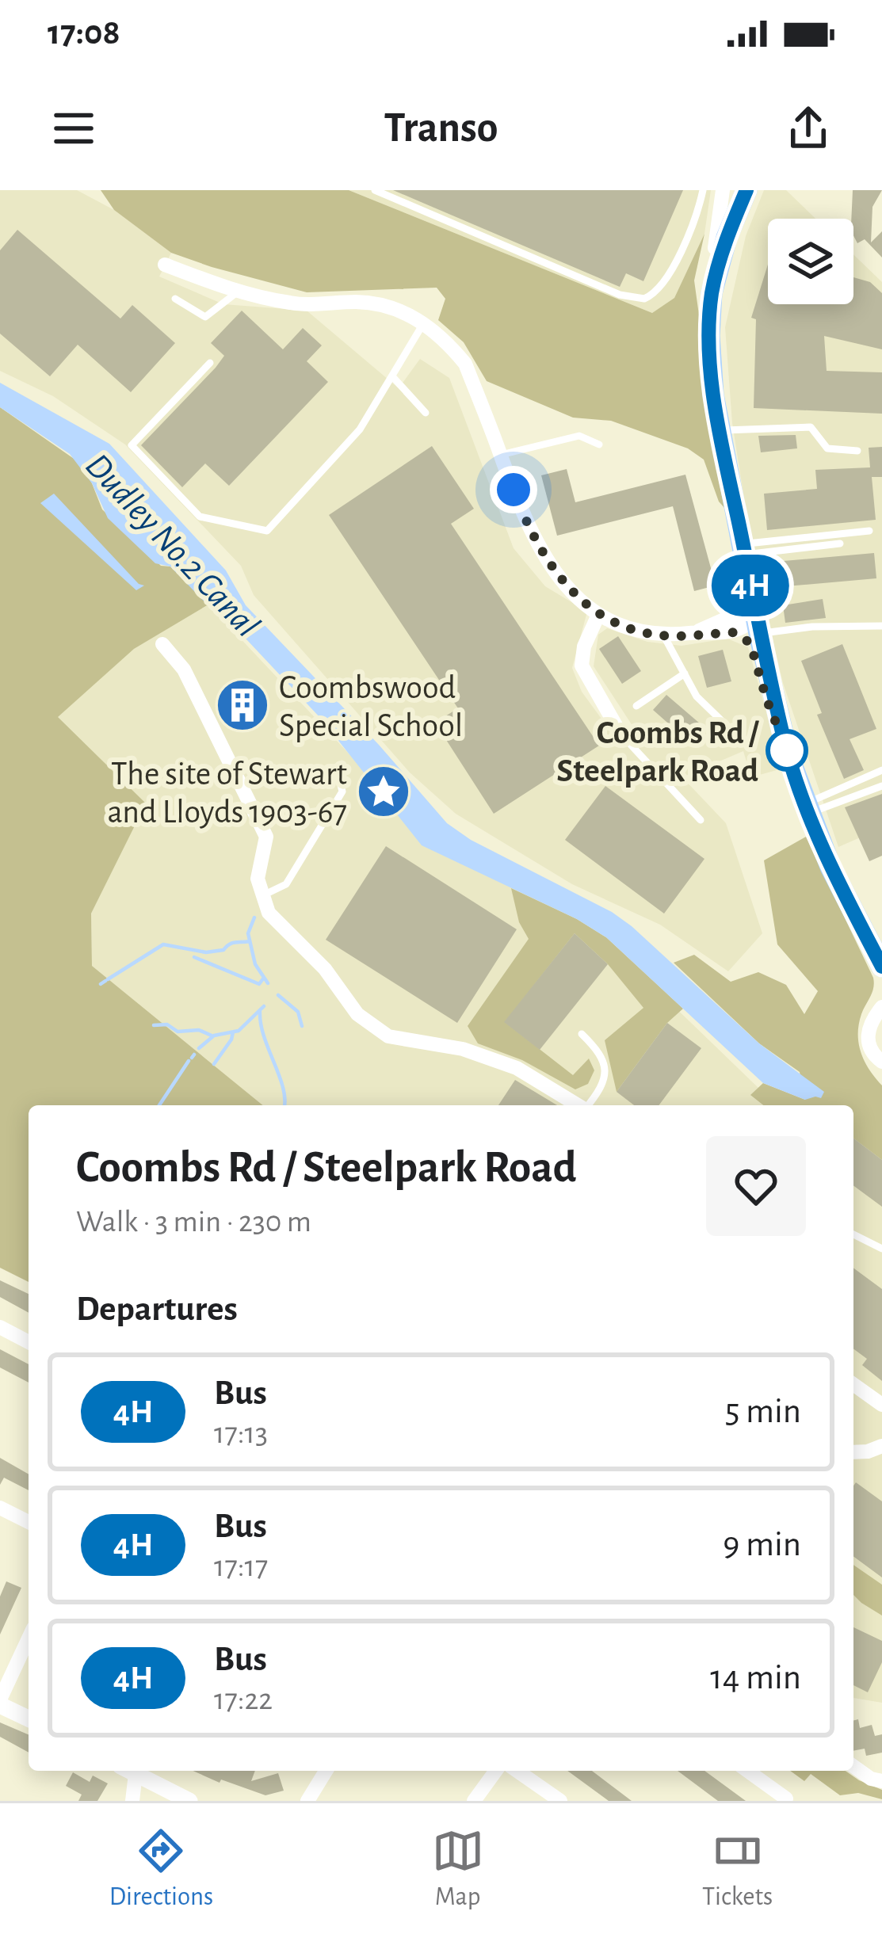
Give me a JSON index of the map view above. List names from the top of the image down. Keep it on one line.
{"water":["Dudley No.2 Canal"],"places":{"building":["Coombswood Special School"],"other":["Coombs Rd / Steelpark Road"],"place":["The site of Stewart and Lloyds 1903-67"]},"lines":["bus line 4H"],"page":{"status":"17:08","header":"Transo","on_map":"4H","heading":[["Coombs Rd / Steelpark Road","Walk · 3 min · 230 m"],"Departures"],"list":[{"mark":"4H","name":"Bus","note":"17:13","value":"5 min"},{"mark":"4H","name":"Bus","note":"17:17","value":"9 min"},{"mark":"4H","name":"Bus","note":"17:22","value":"14 min"}],"tabs":["Directions","Map","Tickets"]}}
